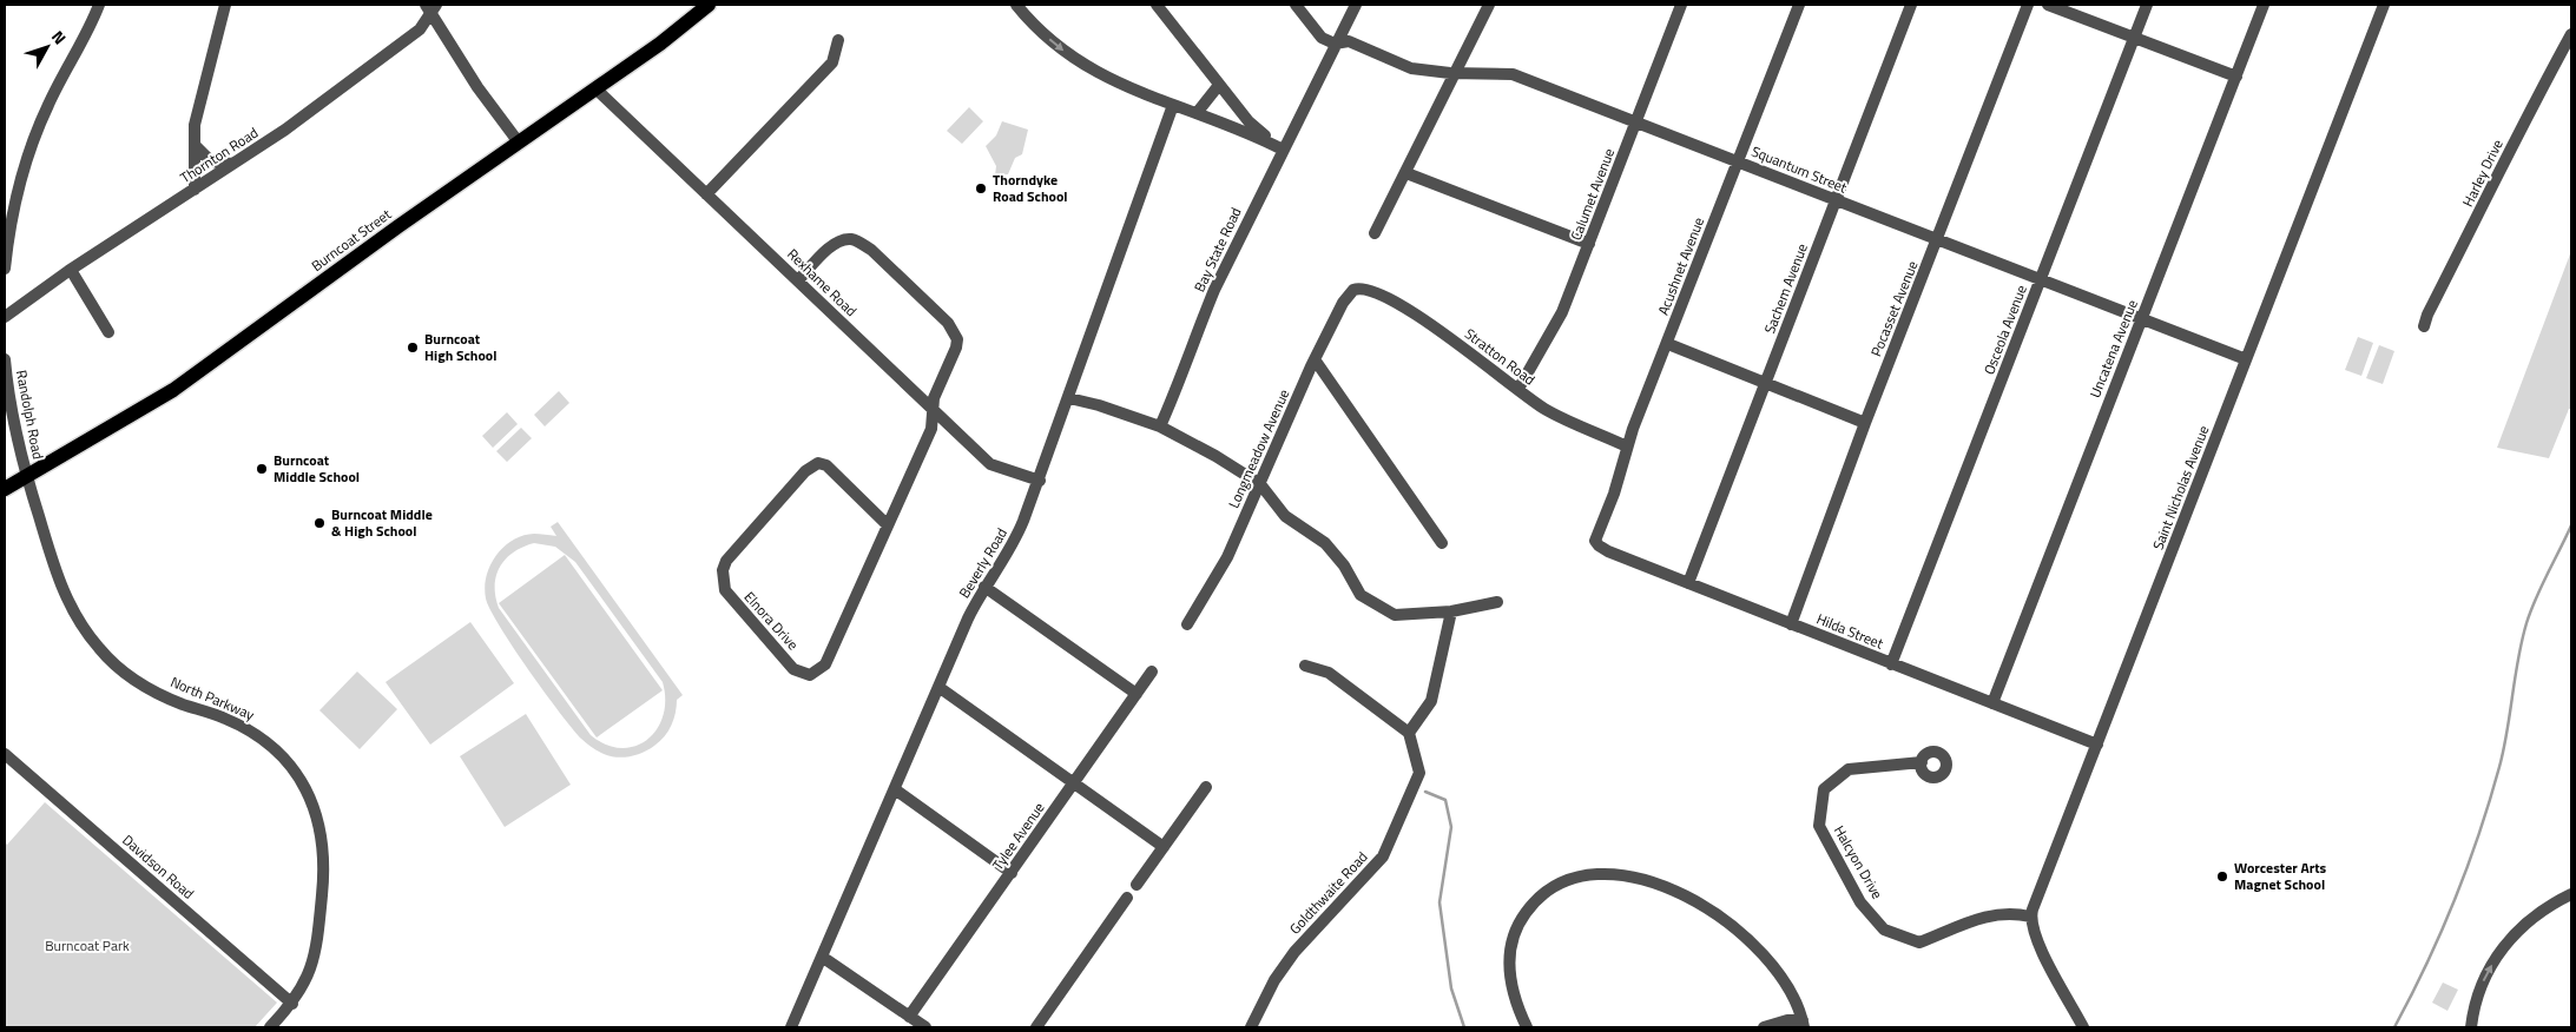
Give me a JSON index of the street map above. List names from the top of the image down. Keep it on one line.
{"streets":{"main road":["Burncoat Street"],"street":["Thornton Road","Squantum Street","Harley Drive","Calumet Avenue","Bay State Road","Acushnet Avenue","Rexhame Road","Sachem Avenue","Pocasset Avenue","Osceola Avenue","Uncatena Avenue","Stratton Road","Randolph Road","Longmeadow Avenue","Saint Nicholas Avenue","Beverly Road","Elnora Drive","Hilda Street","North Parkway","Tylee Avenue","Halcyon Drive","Davidson Road","Goldthwaite Road"]},"crossings":[["Squantum Street","Calumet Avenue"],["Squantum Street","Bay State Road"],["Squantum Street","Acushnet Avenue"],["Squantum Street","Sachem Avenue"],["Squantum Street","Pocasset Avenue"],["Squantum Street","Osceola Avenue"],["Squantum Street","Uncatena Avenue"],["Squantum Street","Saint Nicholas Avenue"],["Calumet Avenue","Stratton Road"],["Burncoat Street","Rexhame Road"],["Burncoat Street","Randolph Road"],["Burncoat Street","North Parkway"],["Acushnet Avenue","Stratton Road"],["Acushnet Avenue","Hilda Street"],["Rexhame Road","Beverly Road"],["Rexhame Road","Elnora Drive"],["Sachem Avenue","Hilda Street"],["Pocasset Avenue","Hilda Street"],["Osceola Avenue","Hilda Street"],["Uncatena Avenue","Hilda Street"],["Stratton Road","Longmeadow Avenue"],["Randolph Road","North Parkway"],["Saint Nicholas Avenue","Hilda Street"],["Saint Nicholas Avenue","Halcyon Drive"],["North Parkway","Davidson Road"]],"parks":["Burncoat Park"],"places":["Thorndyke Road School","Burncoat High School","Burncoat Middle School","Burncoat Middle & High School","Worcester Arts Magnet School"],"north":"top right"}
